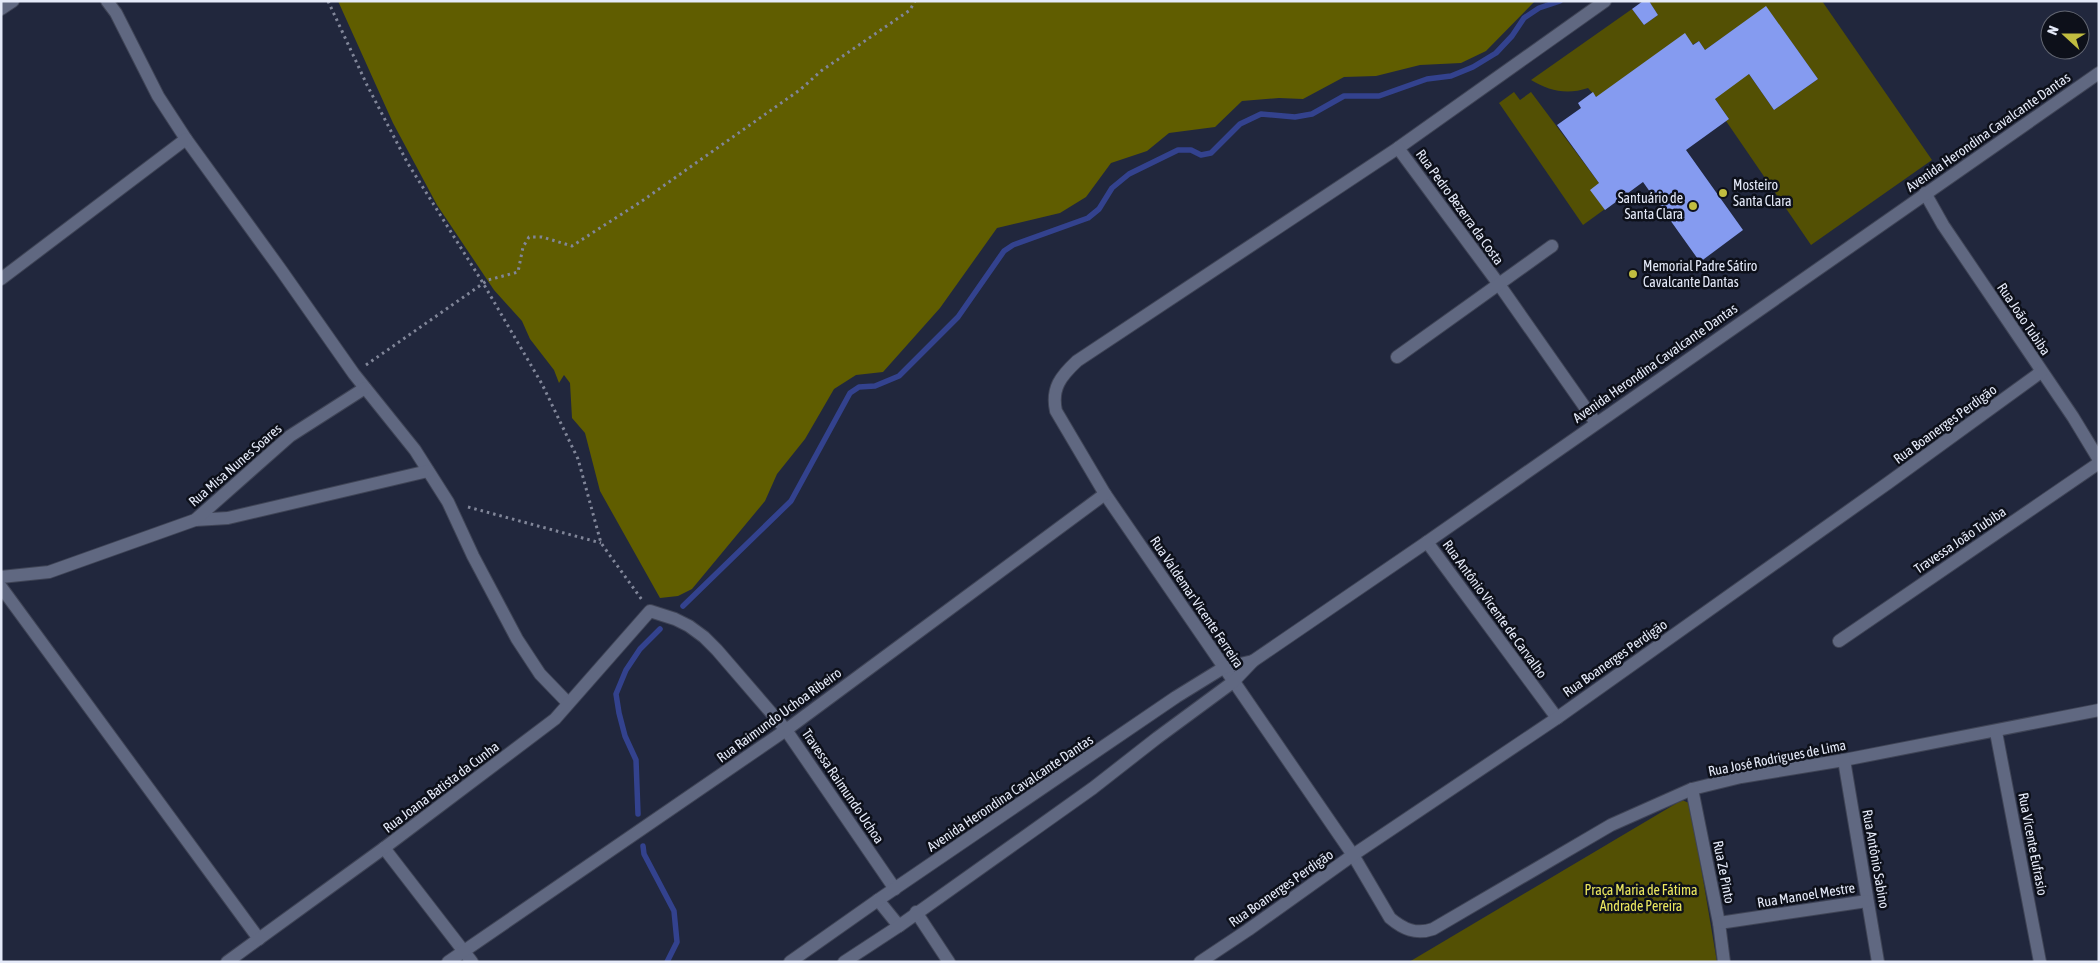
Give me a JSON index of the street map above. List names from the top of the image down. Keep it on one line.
{"streets":{"street":["Avenida Herondina Cavalcante Dantas","Rua Pedro Bezerra da Costa","Rua João Tubiba","Rua Boanerges Perdigão","Rua Misa Nunes Soares","Travessa João Tubiba","Rua Valdemar Vicente Ferreira","Rua Antônio Vicente de Carvalho","Rua Raimundo Uchoa Ribeiro","Rua José Rodrigues de Lima","Travessa Raimundo Uchoa","Rua Joana Batista da Cunha","Rua Vicente Eufrasio","Rua Antônio Sabino","Rua Ze Pinto","Rua Manoel Mestre"]},"crossings":[["Avenida Herondina Cavalcante Dantas","Rua Pedro Bezerra da Costa"],["Avenida Herondina Cavalcante Dantas","Rua João Tubiba"],["Avenida Herondina Cavalcante Dantas","Rua Valdemar Vicente Ferreira"],["Avenida Herondina Cavalcante Dantas","Rua Antônio Vicente de Carvalho"],["Avenida Herondina Cavalcante Dantas","Travessa Raimundo Uchoa"],["Rua Pedro Bezerra da Costa","Rua Valdemar Vicente Ferreira"],["Rua João Tubiba","Rua Boanerges Perdigão"],["Rua João Tubiba","Travessa João Tubiba"],["Rua Boanerges Perdigão","Rua Valdemar Vicente Ferreira"],["Rua Boanerges Perdigão","Rua Antônio Vicente de Carvalho"],["Rua Boanerges Perdigão","Rua José Rodrigues de Lima"],["Rua Valdemar Vicente Ferreira","Rua Raimundo Uchoa Ribeiro"],["Rua Valdemar Vicente Ferreira","Rua José Rodrigues de Lima"],["Rua Raimundo Uchoa Ribeiro","Travessa Raimundo Uchoa"],["Rua José Rodrigues de Lima","Rua Vicente Eufrasio"],["Rua José Rodrigues de Lima","Rua Antônio Sabino"],["Rua José Rodrigues de Lima","Rua Ze Pinto"],["Travessa Raimundo Uchoa","Rua Joana Batista da Cunha"],["Rua Antônio Sabino","Rua Manoel Mestre"],["Rua Ze Pinto","Rua Manoel Mestre"]],"parks":["Praça Maria de Fátima Andrade Pereira"],"places":["Mosteiro Santa Clara","Santuário de Santa Clara","Memorial Padre Sátiro Cavalcante Dantas"],"north":"left"}
